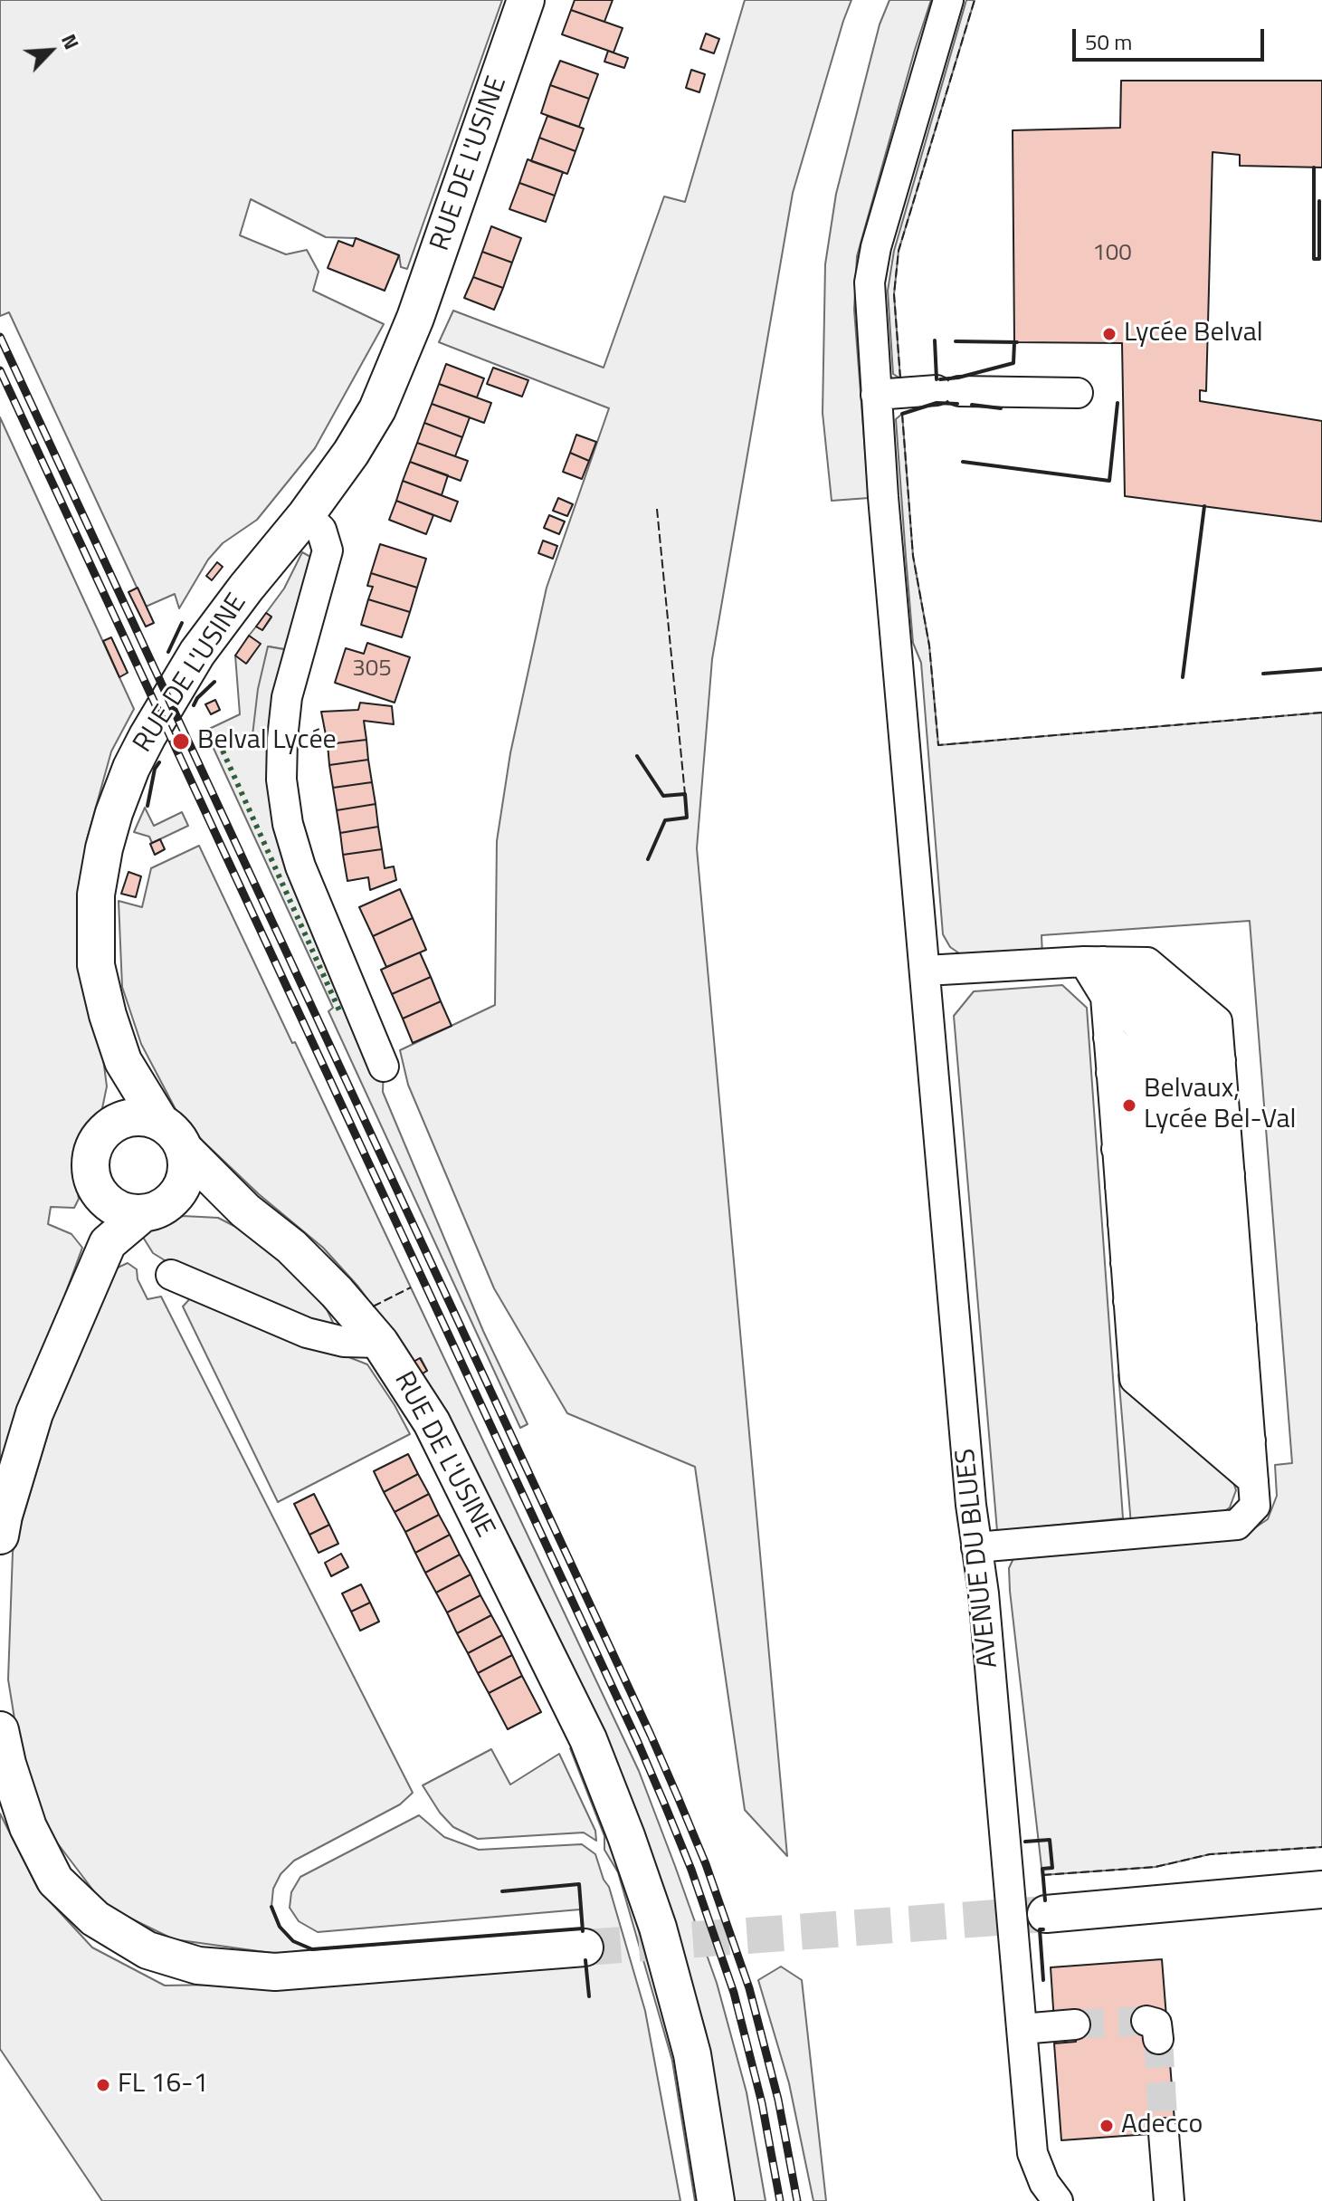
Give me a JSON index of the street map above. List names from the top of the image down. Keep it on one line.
{"streets":{"main road":["RUE DE L'USINE"],"street":["AVENUE DU BLUES"]},"places":["Lycée Belval","Belval Lycée","Belvaux, Lycée Bel-Val","FL 16-1","Adecco"],"house_numbers":["100","305"],"scale_bar":"50 m","north":"top right"}
